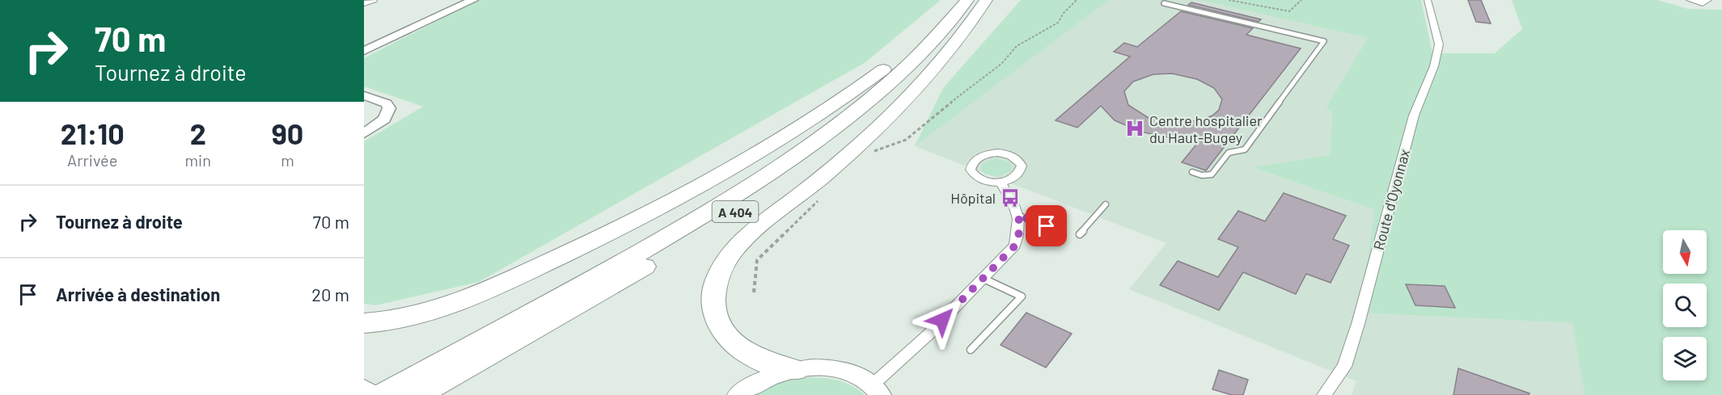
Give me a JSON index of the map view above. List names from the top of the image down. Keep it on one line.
{"streets":{"highway":["A 404"],"street":["Route d'Oyonnax"]},"places":{"hospital":["Centre hospitalier du Haut-Bugey"],"bus stop":["Hôpital"]},"north":"bottom","page":{"turn":["70 m","Tournez à droite"],"eta":["21:10","Arrivée","2","min","90","m"],"list":[{"name":"Tournez à droite","value":"70 m"},{"name":"Arrivée à destination","value":"20 m"}]}}
